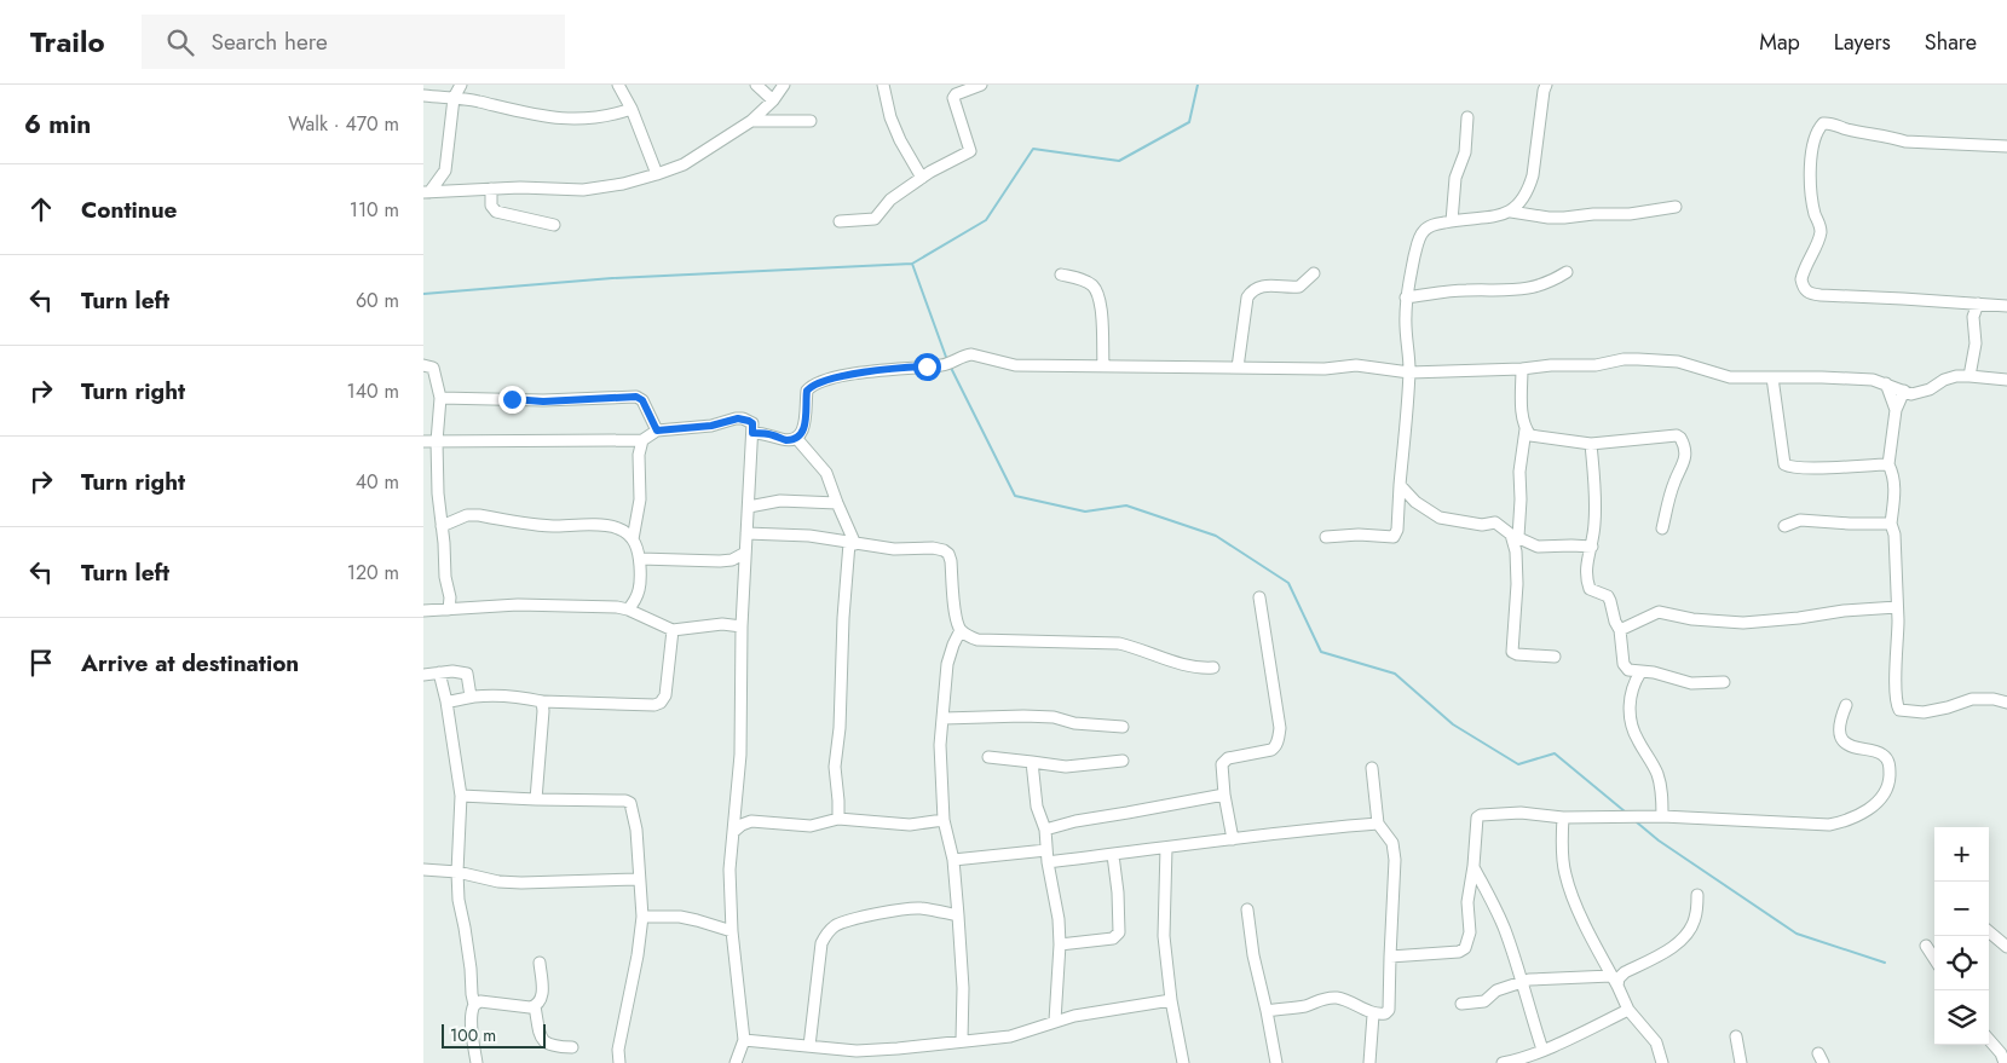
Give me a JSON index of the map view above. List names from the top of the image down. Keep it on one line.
{"scale_bar":"100 m","page":{"header":"Trailo","search":"Search here","nav":["Map","Layers","Share"],"heading":["6 min","Walk · 470 m"],"list":[["Continue","110 m"],["Turn left","60 m"],["Turn right","140 m"],["Turn right","40 m"],["Turn left","120 m"],"Arrive at destination"],"map_buttons":["+","−"],"scale":"100 m"}}
